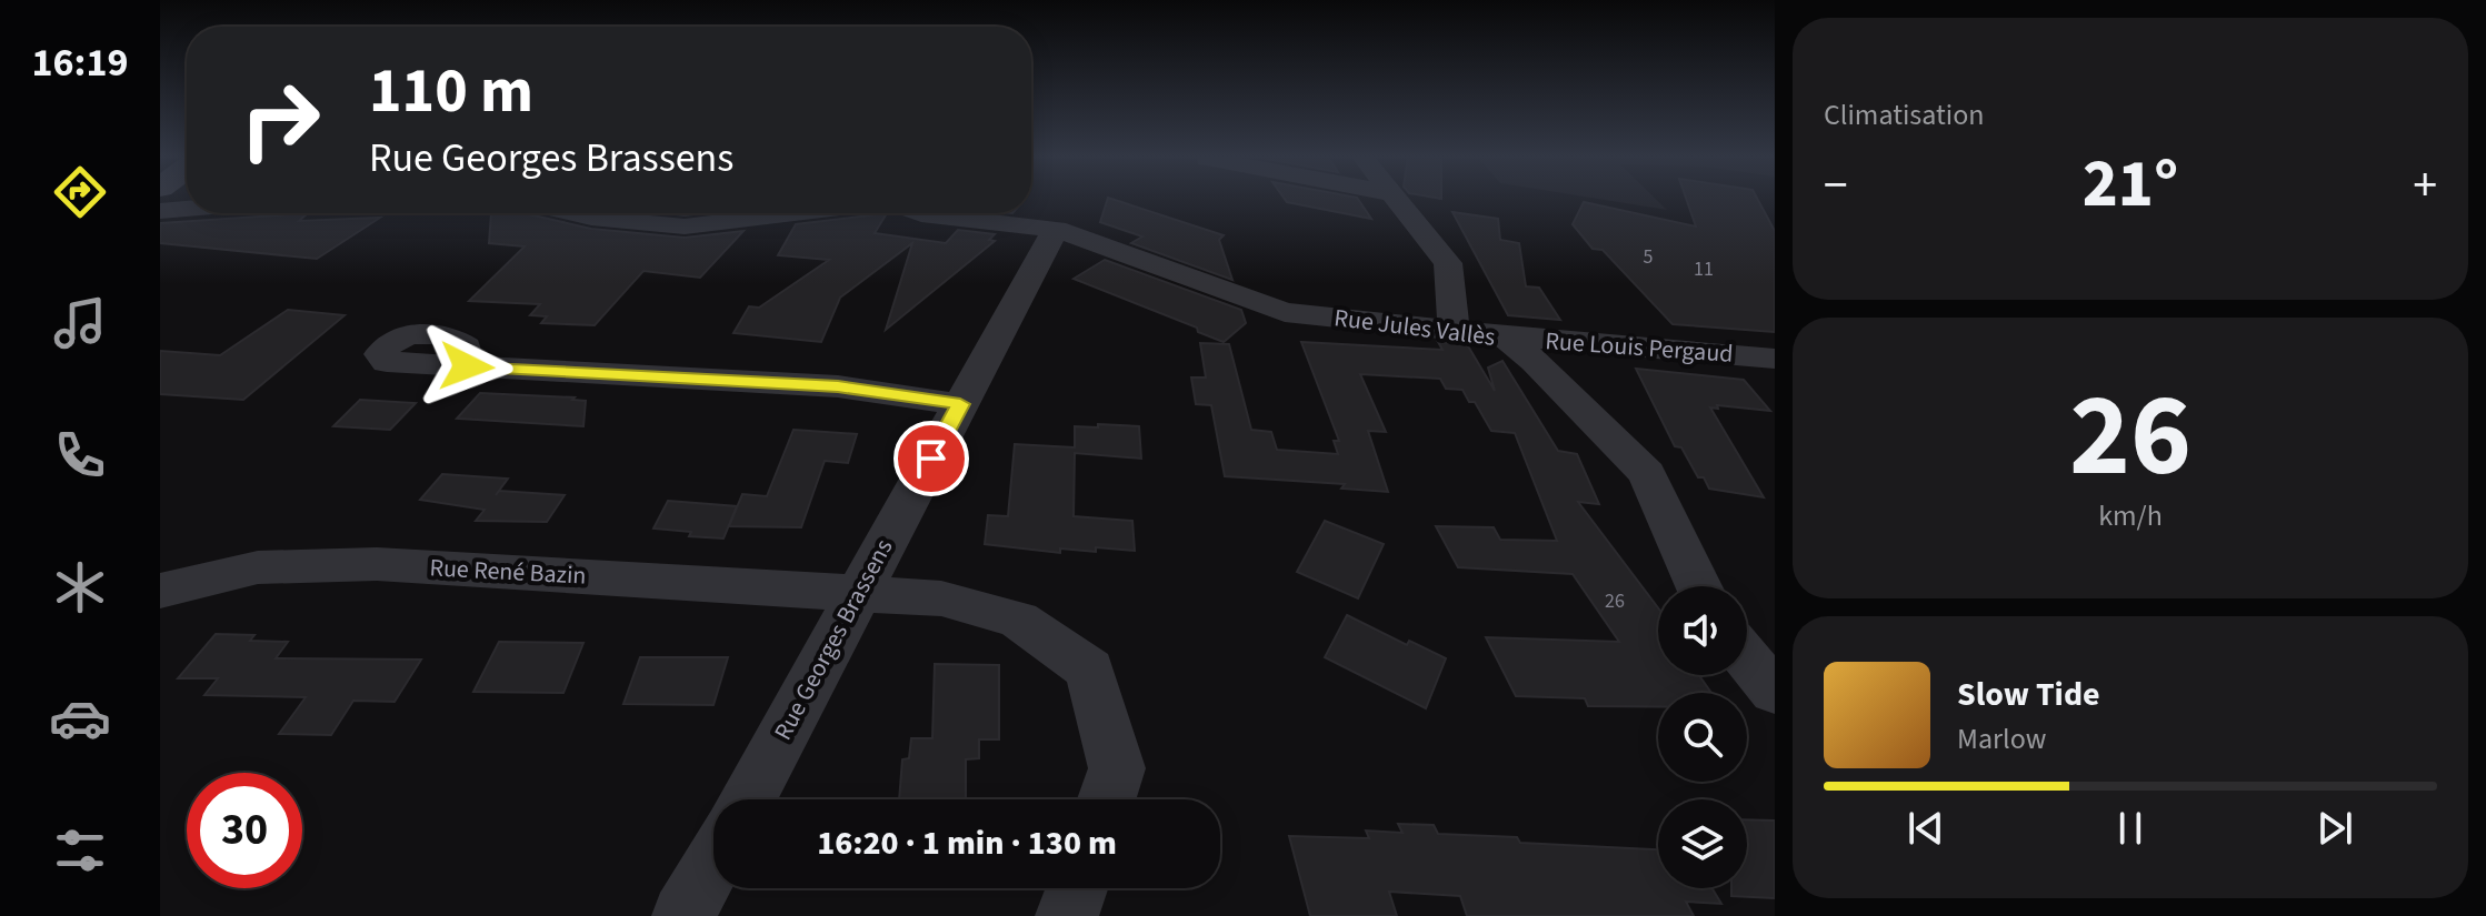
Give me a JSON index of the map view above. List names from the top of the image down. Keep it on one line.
{"streets":{"street":["Rue Jules Vallès","Rue Louis Pergaud","Rue René Bazin","Rue Georges Brassens"]},"crossings":[["Rue Jules Vallès","Rue Louis Pergaud"],["Rue Jules Vallès","Rue Georges Brassens"],["Rue René Bazin","Rue Georges Brassens"]],"house_numbers":["5","11","26"],"page":{"tabs":"16:19","tile":["Climatisation",["26","km/h"]],"turn":["110 m","Rue Georges Brassens"],"heat":["−","21°","+"],"song":["Slow Tide","Marlow"],"limit":"30","trip":"16:20 · 1 min · 130 m"}}
